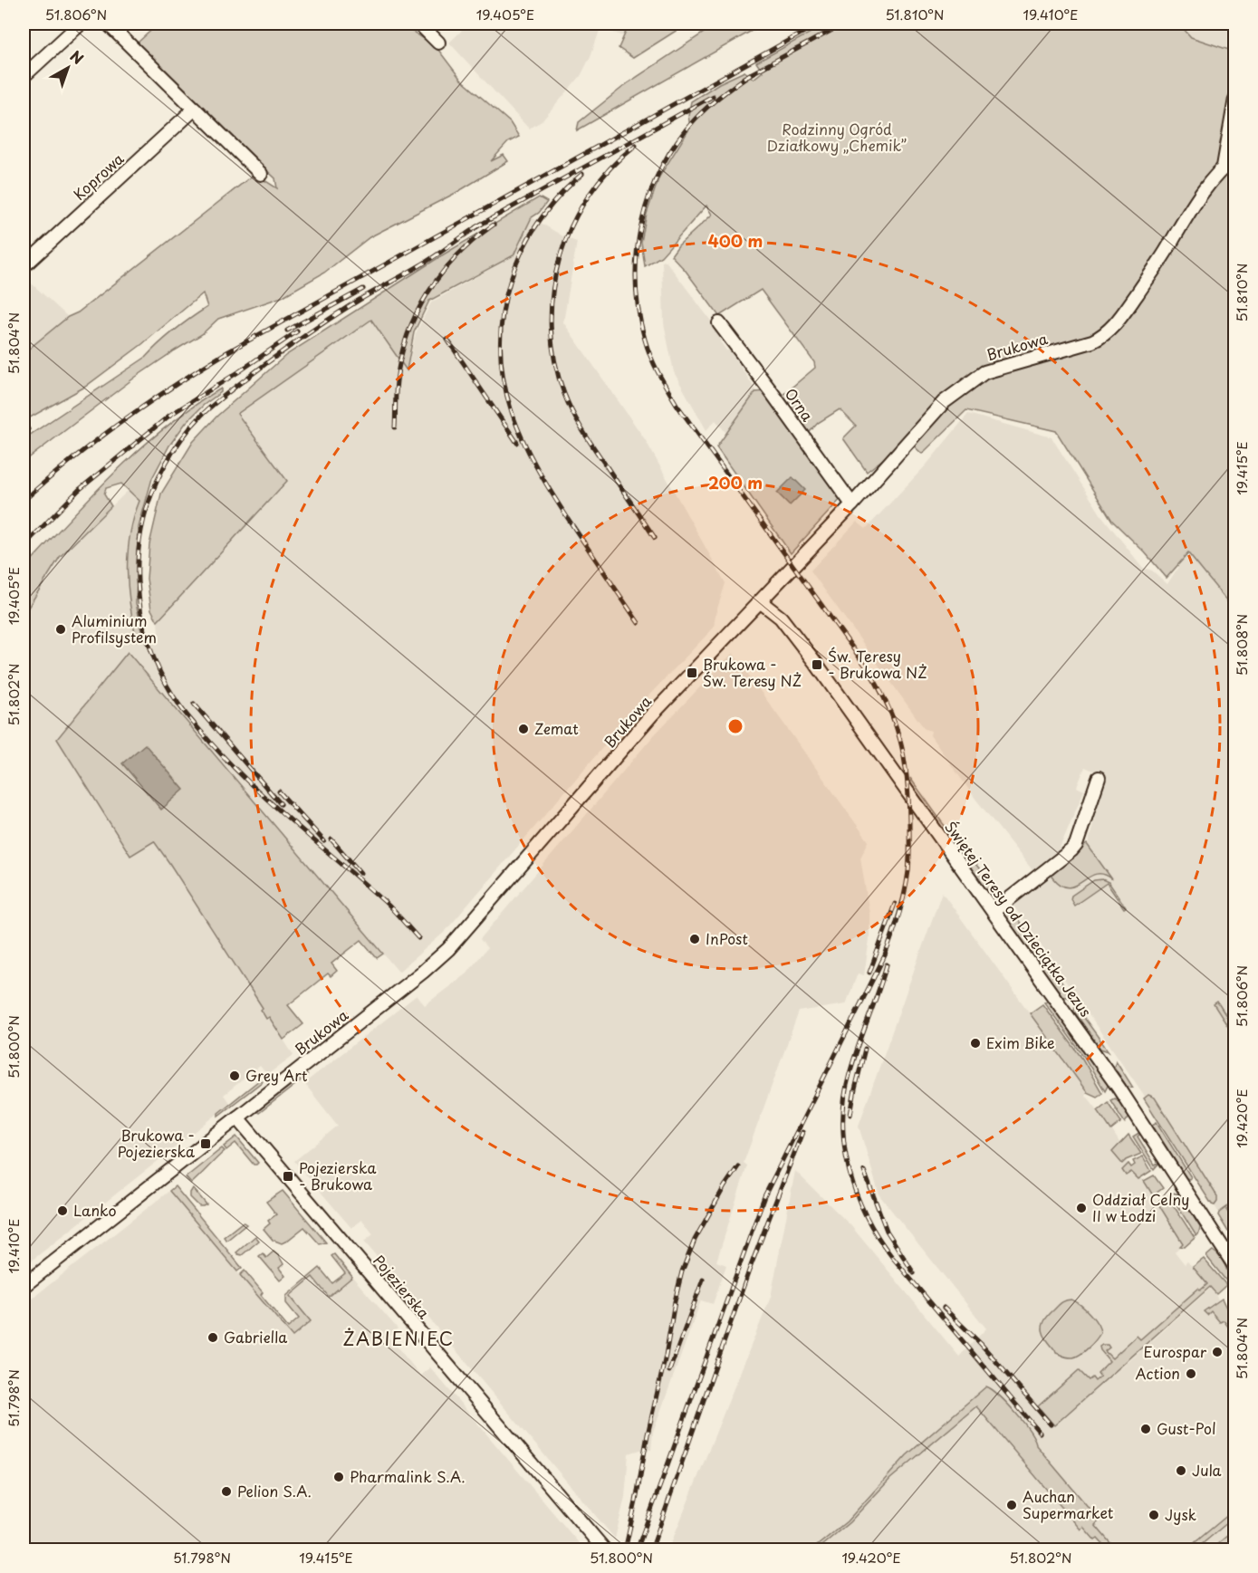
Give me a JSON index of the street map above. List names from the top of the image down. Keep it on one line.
{"streets":{"street":["Koprowa","Brukowa","Orna","Świętej Teresy od Dzieciątka Jezus","Pojezierska"]},"crossings":[["Brukowa","Orna"],["Brukowa","Świętej Teresy od Dzieciątka Jezus"],["Brukowa","Pojezierska"]],"districts":["ŻABIENIEC"],"parks":["Rodzinny Ogród Działkowy „Chemik”"],"places":{"other":["Aluminium Profilsystem","Zemat","InPost","Exim Bike","Grey Art","Oddział Celny II w Łodzi","Lanko","Gabriella","Eurospar","Action","Gust-Pol","Jula","Pharmalink S.A.","Pelion S.A.","Auchan Supermarket","Jysk"],"transit":["Św. Teresy - Brukowa NŻ","Brukowa - Św. Teresy NŻ","Brukowa - Pojezierska","Pojezierska - Brukowa"]},"north":"top right","coordinates":["51.806°N","19.405°E","51.810°N","19.410°E","51.804°N","19.415°E","51.808°N","51.802°N","51.800°N","19.420°E","51.798°N"],"rings":["400 m","200 m"]}
